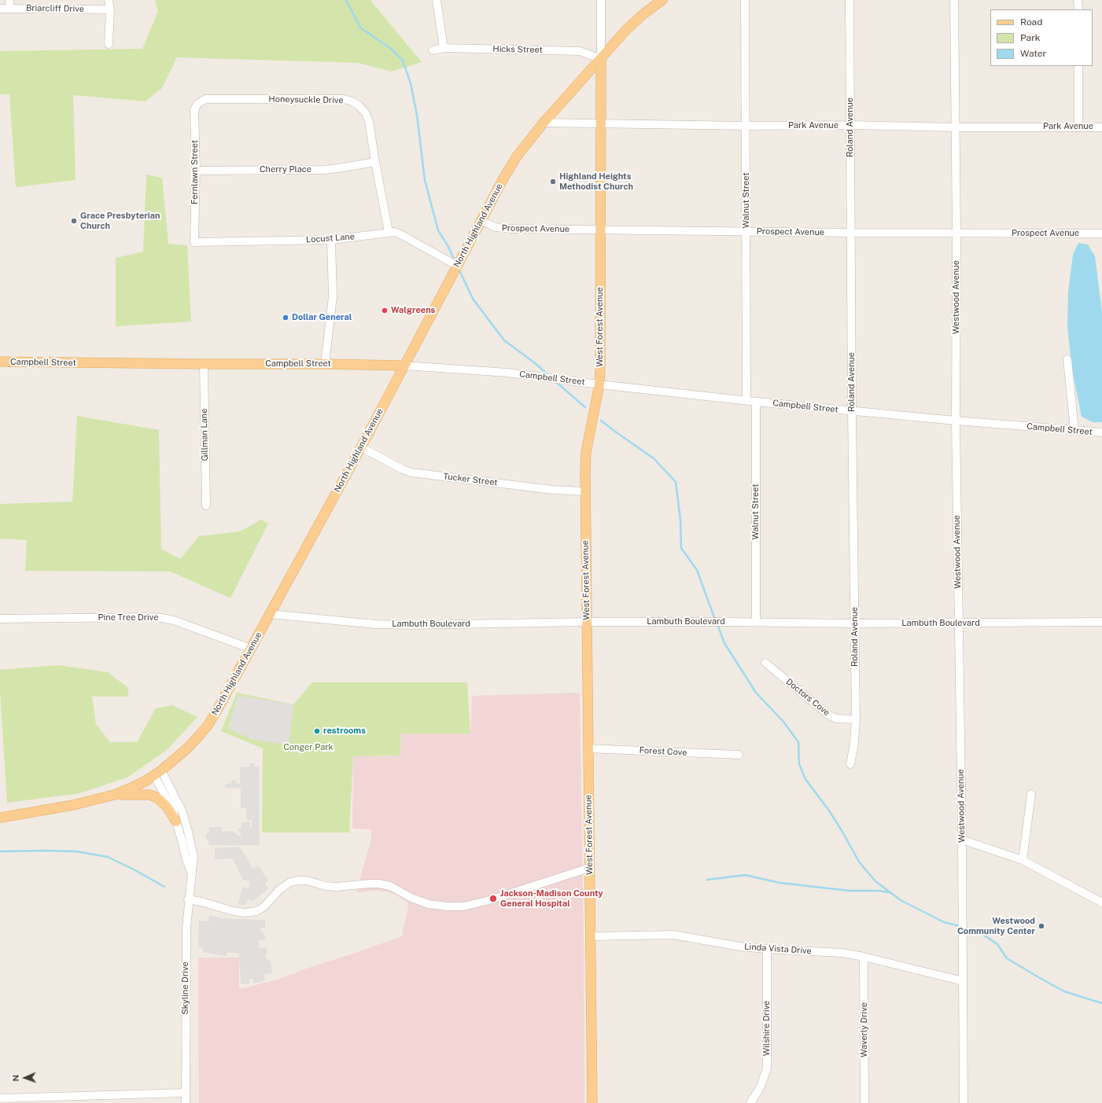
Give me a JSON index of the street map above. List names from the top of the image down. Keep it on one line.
{"streets":{"main road":["North Highland Avenue","West Forest Avenue","Campbell Street"],"street":["Briarcliff Drive","Hicks Street","Honeysuckle Drive","Park Avenue","Roland Avenue","Cherry Place","Fernlawn Street","Walnut Street","Prospect Avenue","Locust Lane","Westwood Avenue","Gillman Lane","Tucker Street","Pine Tree Drive","Lambuth Boulevard","Doctors Cove","Forest Cove","Linda Vista Drive","Skyline Drive","Wilshire Drive","Waverly Drive"]},"crossings":[["Hicks Street","North Highland Avenue"],["Hicks Street","West Forest Avenue"],["Honeysuckle Drive","Cherry Place"],["Honeysuckle Drive","Fernlawn Street"],["Honeysuckle Drive","Locust Lane"],["Park Avenue","Roland Avenue"],["Park Avenue","Walnut Street"],["Park Avenue","North Highland Avenue"],["Park Avenue","Westwood Avenue"],["Park Avenue","West Forest Avenue"],["Roland Avenue","Prospect Avenue"],["Roland Avenue","Campbell Street"],["Roland Avenue","Lambuth Boulevard"],["Roland Avenue","Doctors Cove"],["Cherry Place","Fernlawn Street"],["Fernlawn Street","Locust Lane"],["Walnut Street","Prospect Avenue"],["Walnut Street","Campbell Street"],["Walnut Street","Lambuth Boulevard"],["North Highland Avenue","Prospect Avenue"],["North Highland Avenue","Locust Lane"],["North Highland Avenue","West Forest Avenue"],["North Highland Avenue","Campbell Street"],["North Highland Avenue","Tucker Street"],["North Highland Avenue","Pine Tree Drive"],["North Highland Avenue","Lambuth Boulevard"],["North Highland Avenue","Skyline Drive"],["Prospect Avenue","Westwood Avenue"],["Prospect Avenue","West Forest Avenue"],["Westwood Avenue","Campbell Street"],["Westwood Avenue","Lambuth Boulevard"],["Westwood Avenue","Linda Vista Drive"],["West Forest Avenue","Campbell Street"],["West Forest Avenue","Tucker Street"],["West Forest Avenue","Lambuth Boulevard"],["West Forest Avenue","Forest Cove"],["West Forest Avenue","Linda Vista Drive"],["Campbell Street","Gillman Lane"],["Linda Vista Drive","Wilshire Drive"],["Linda Vista Drive","Waverly Drive"]],"parks":["Conger Park"],"places":["Highland Heights Methodist Church","Grace Presbyterian Church","Walgreens","Dollar General","restrooms","Jackson-Madison County General Hospital","Westwood Community Center"],"legend":["Road","Park","Water"],"north":"left"}
